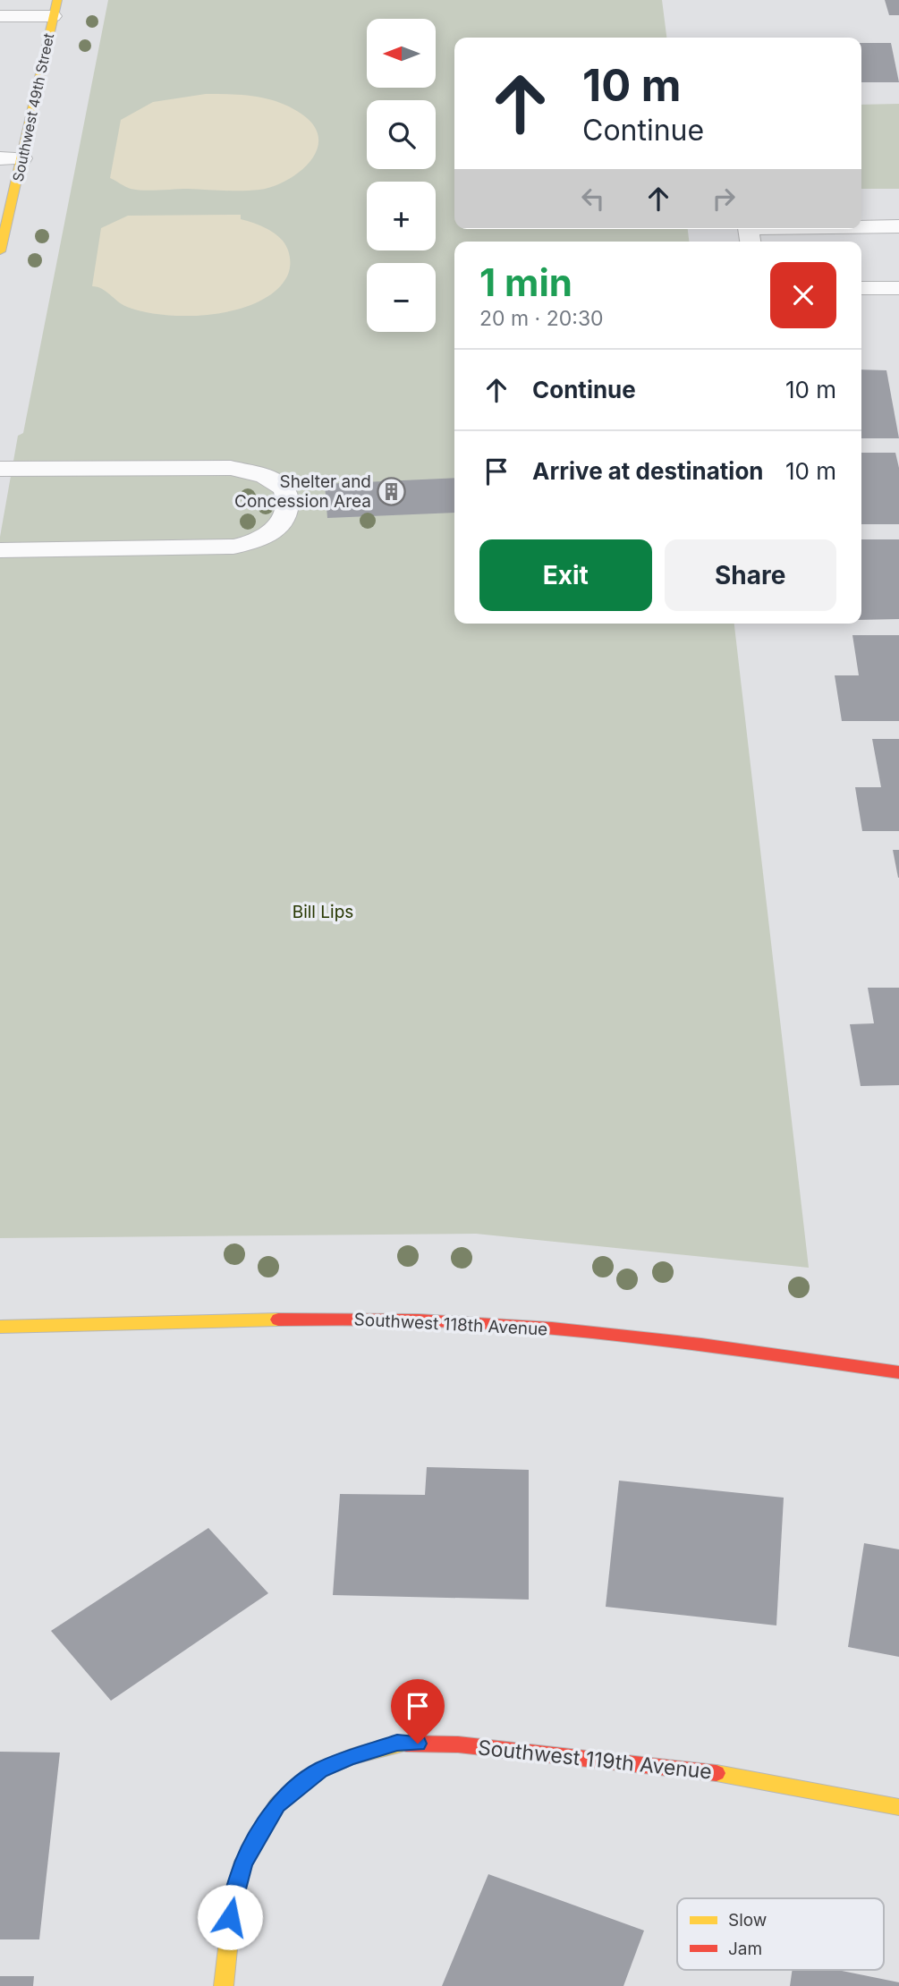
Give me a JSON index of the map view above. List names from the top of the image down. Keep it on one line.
{"streets":{"street":["Southwest 49th Street","Southwest 118th Avenue","Southwest 119th Avenue"]},"parks":["Bill Lips"],"places":{"building":["Shelter and Concession Area"]},"legend":["Slow","Jam"],"north":"left","page":{"map_buttons":["+","−"],"turn":["10 m","Continue"],"heading":["1 min","20 m · 20:30"],"list":[{"name":"Continue","value":"10 m"},{"name":"Arrive at destination","value":"10 m"}],"buttons":["Exit","Share"]}}
